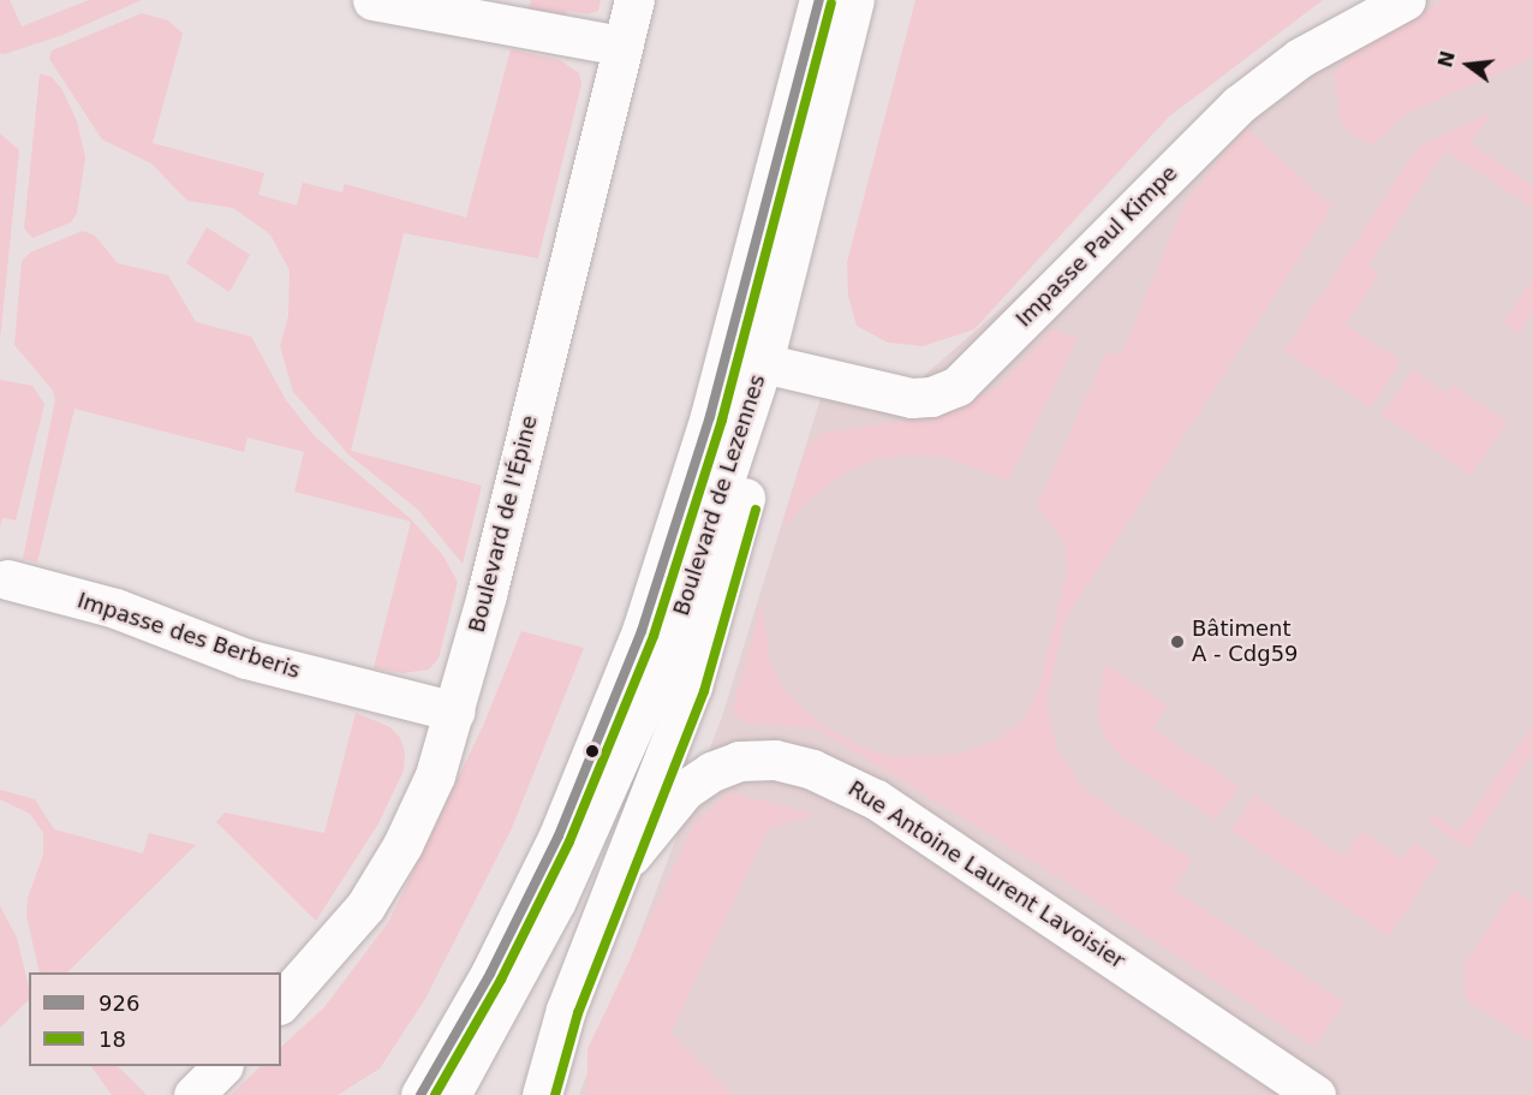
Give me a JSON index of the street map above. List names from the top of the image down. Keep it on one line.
{"streets":{"street":["Impasse Paul Kimpe","Boulevard de Lezennes","Boulevard de l'Épine","Impasse des Berberis","Rue Antoine Laurent Lavoisier"]},"crossings":[["Impasse Paul Kimpe","Boulevard de Lezennes"],["Boulevard de Lezennes","Rue Antoine Laurent Lavoisier"],["Boulevard de l'Épine","Impasse des Berberis"]],"places":["Bâtiment A - Cdg59"],"lines":["transit line 926","transit line 18"],"legend":["926","18"],"north":"left"}
